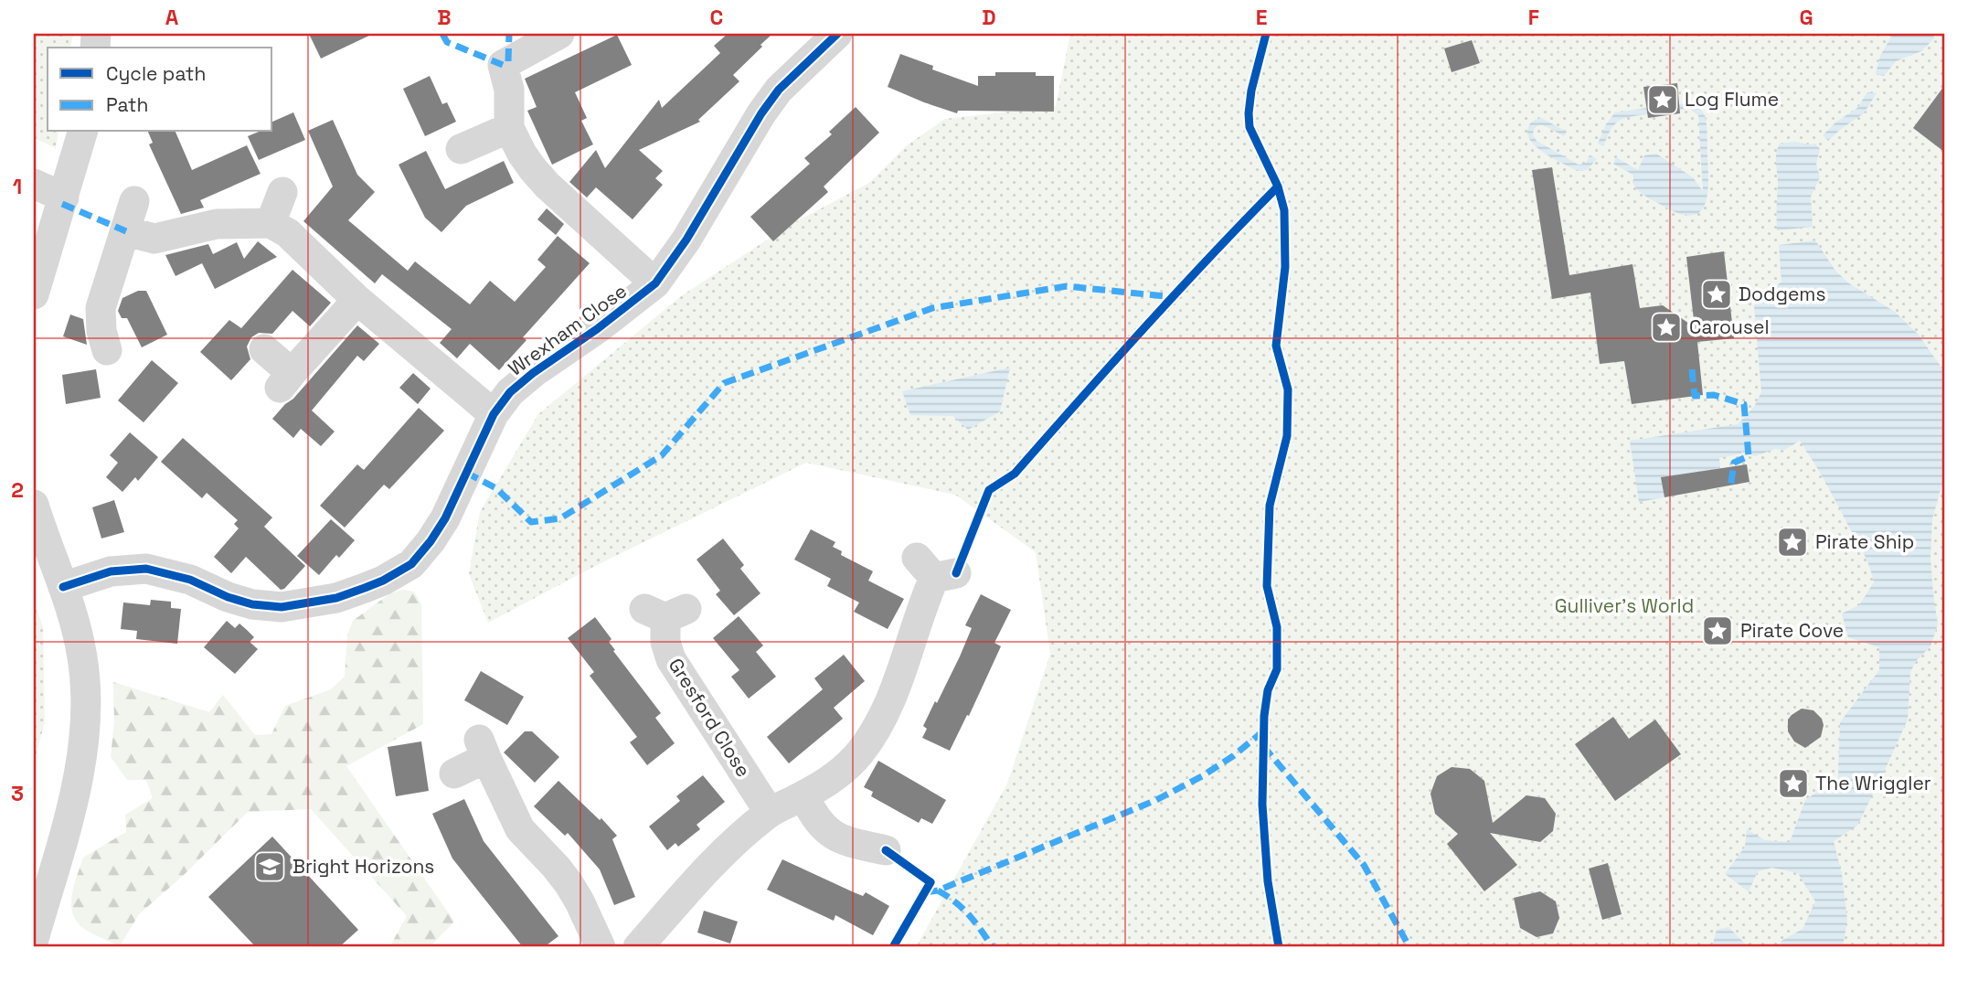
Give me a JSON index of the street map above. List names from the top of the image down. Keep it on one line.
{"streets":{"street":["Wrexham Close","Gresford Close"]},"parks":["Gulliver's World"],"places":{"place":["Log Flume","Dodgems","Carousel","Pirate Ship","Pirate Cove","The Wriggler"],"school or university":["Bright Horizons"]},"legend":["Cycle path","Path"],"grid":{"columns":["A","B","C","D","E","F","G"],"rows":["1","2","3"]}}
